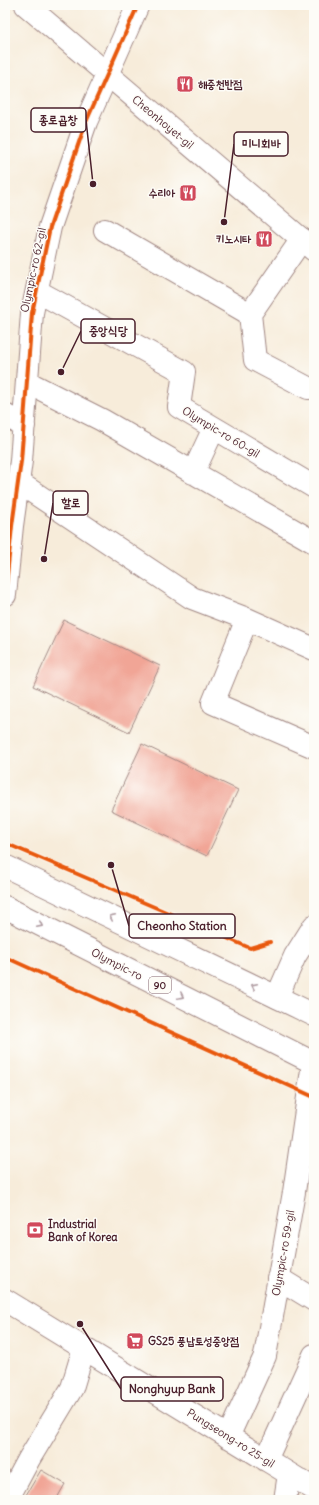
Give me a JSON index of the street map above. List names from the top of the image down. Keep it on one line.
{"streets":{"street":["Cheonhoyet-gil","Olympic-ro 62-gil","Olympic-ro 60-gil","Olympic-ro","90","Olympic-ro 59-gil","Pungseong-ro 25-gil"]},"crossings":[["Cheonhoyet-gil","Olympic-ro 62-gil"],["Olympic-ro 62-gil","Olympic-ro 60-gil"],["Olympic-ro","Olympic-ro 59-gil"],["Olympic-ro 59-gil","Pungseong-ro 25-gil"]],"places":{"restaurant":["해중천반점","수리아","키노시타"],"other":["종로곱창","미니회바","중앙식당","할로","Cheonho Station","Nonghyup Bank"],"bank":["Industrial Bank of Korea"],"supermarket":["GS25 풍납토성중앙점"]}}
